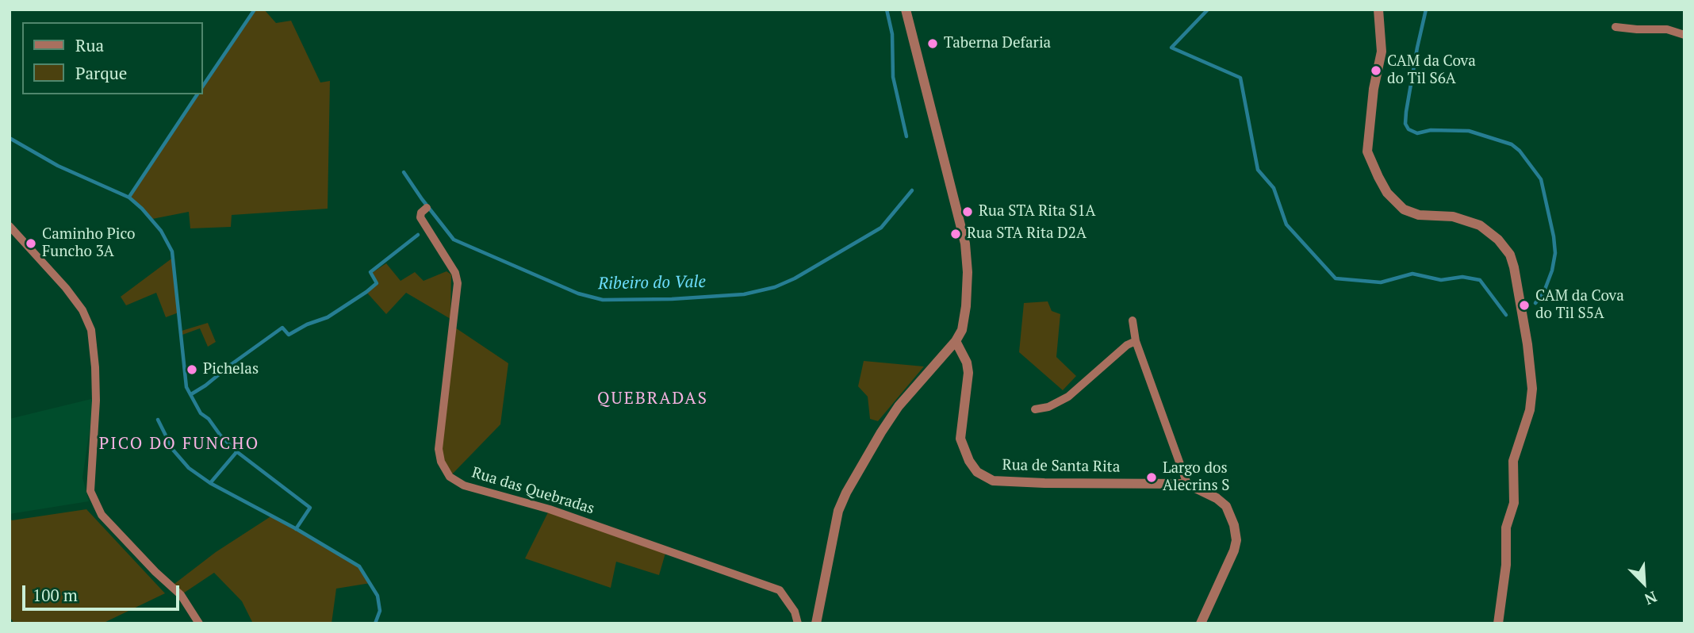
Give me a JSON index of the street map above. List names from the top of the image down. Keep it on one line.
{"streets":{"street":["Rua de Santa Rita","Rua das Quebradas"]},"districts":["QUEBRADAS","PICO DO FUNCHO"],"water":["Ribeiro do Vale"],"places":["Taberna Defaria","CAM da Cova do Til S6A","Rua STA Rita S1A","Rua STA Rita D2A","Caminho Pico Funcho 3A","CAM da Cova do Til S5A","Pichelas","Largo dos Alecrins S"],"legend":["Rua","Parque"],"scale_bar":"100 m","north":"bottom right"}
